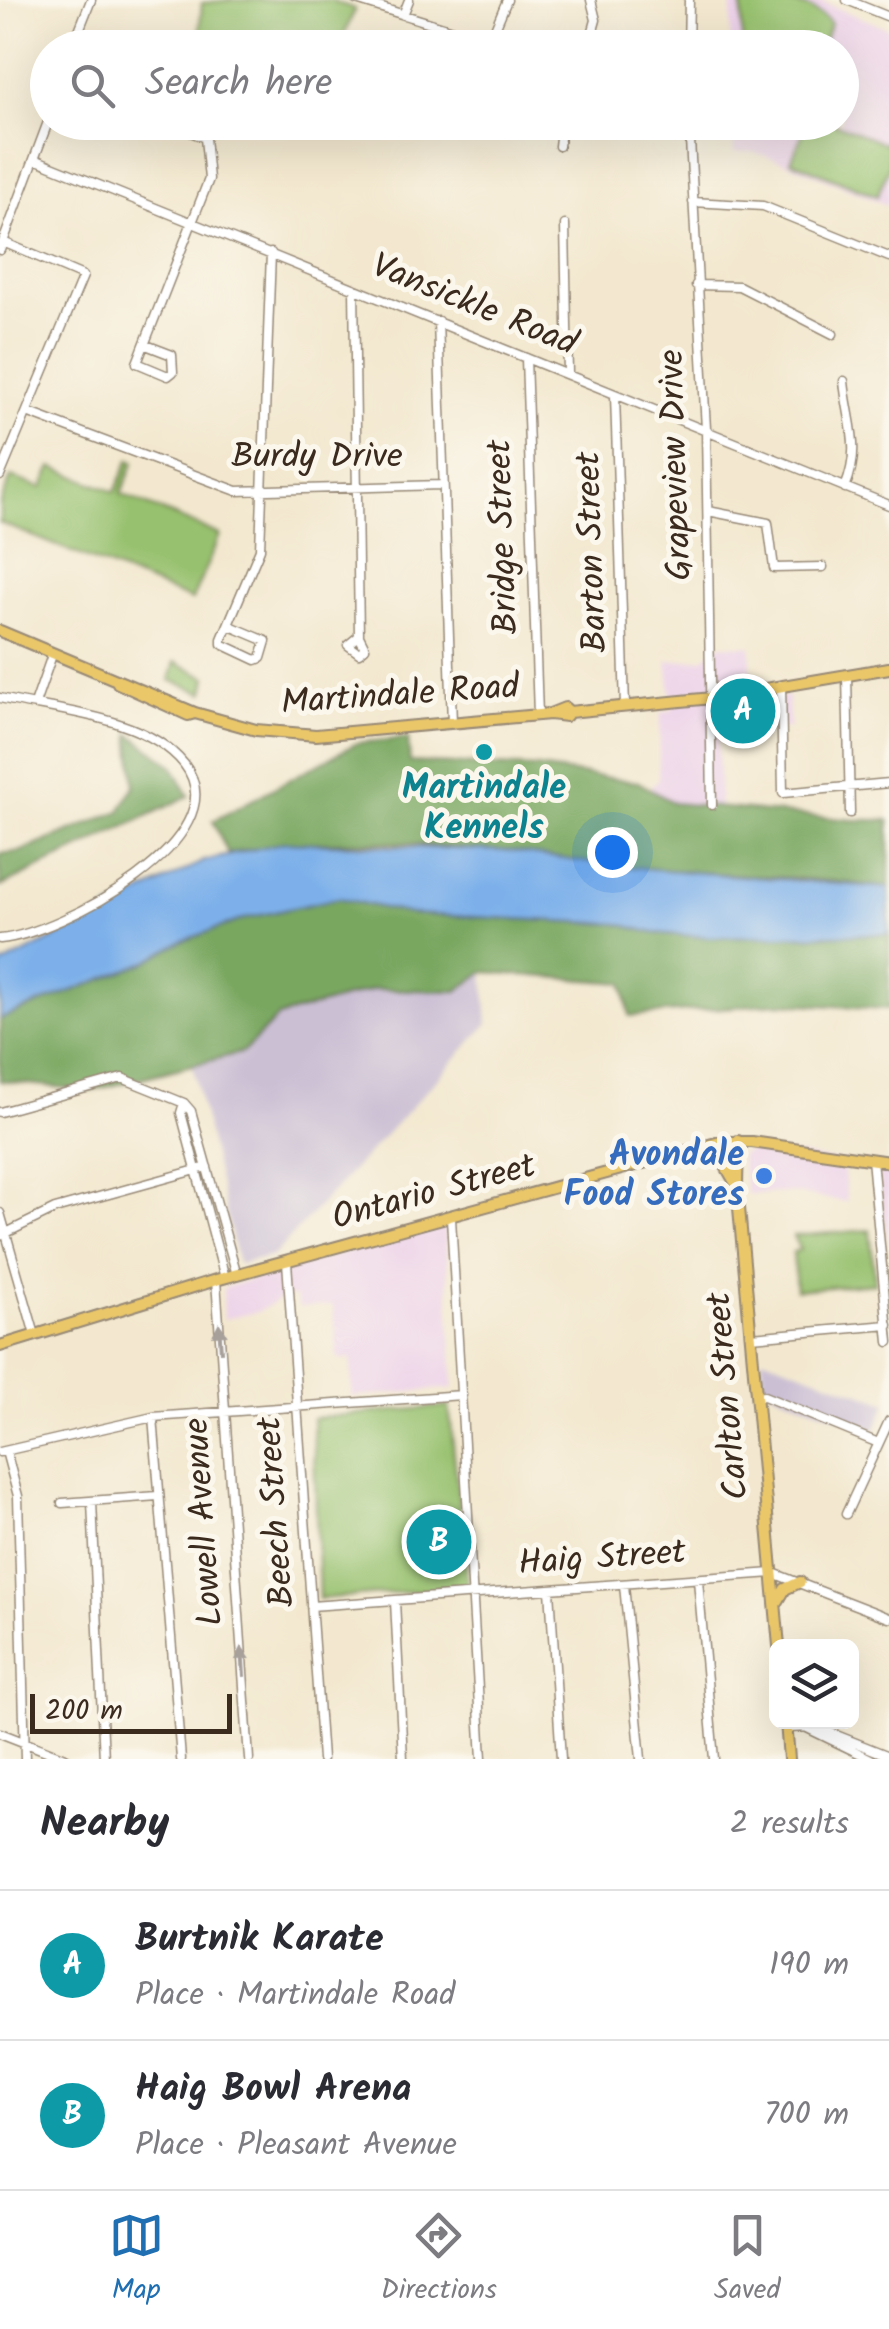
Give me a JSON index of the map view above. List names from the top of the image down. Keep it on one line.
{"streets":{"main road":["Martindale Road","Ontario Street","Carlton Street"],"street":["Vansickle Road","Burdy Drive","Grapeview Drive","Bridge Street","Barton Street","Beech Street","Lowell Avenue","Haig Street"]},"crossings":[["Vansickle Road","Grapeview Drive"],["Vansickle Road","Bridge Street"],["Vansickle Road","Barton Street"],["Grapeview Drive","Martindale Road"],["Bridge Street","Martindale Road"],["Barton Street","Martindale Road"],["Ontario Street","Carlton Street"],["Ontario Street","Beech Street"],["Ontario Street","Lowell Avenue"],["Carlton Street","Haig Street"],["Beech Street","Haig Street"]],"one_way":["Lowell Avenue"],"places":["Martindale Kennels","Avondale Food Stores"],"scale_bar":"200 m","page":{"search":"Search here","pins":["A","B"],"scale":"200 m","heading":["Nearby","2 results"],"list":[{"mark":"A","name":"Burtnik Karate","note":"Place · Martindale Road","value":"190 m"},{"mark":"B","name":"Haig Bowl Arena","note":"Place · Pleasant Avenue","value":"700 m"}],"nav":["Map","Directions","Saved"]}}
